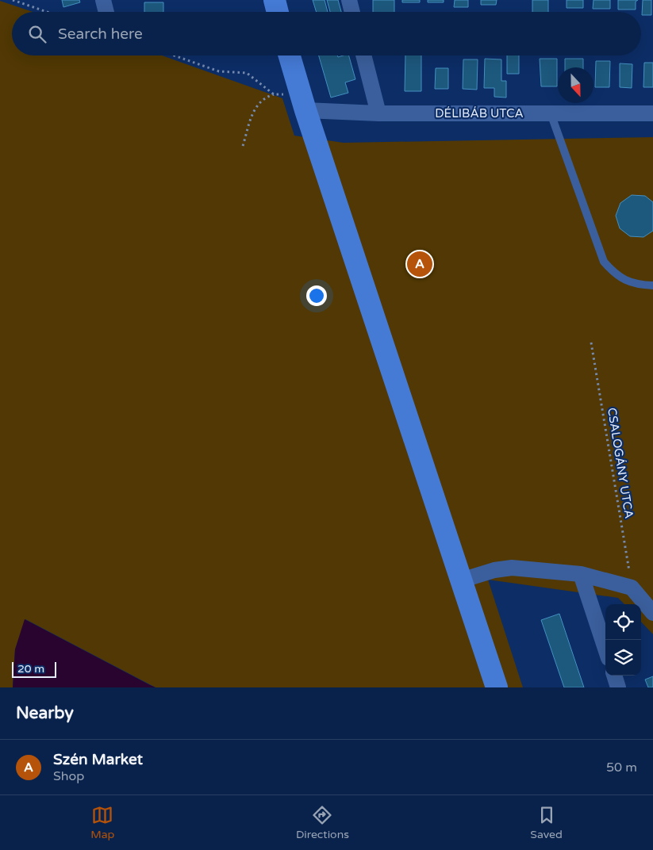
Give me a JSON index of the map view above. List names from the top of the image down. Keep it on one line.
{"streets":{"street":["DÉLIBÁB UTCA"],"path":["CSALOGÁNY UTCA"]},"scale_bar":"20 m","north":"bottom","page":{"search":"Search here","pins":"A","scale":"20 m","heading":"Nearby","list":[{"mark":"A","name":"Szén Market","note":"Shop","value":"50 m"}],"nav":["Map","Directions","Saved"]}}
